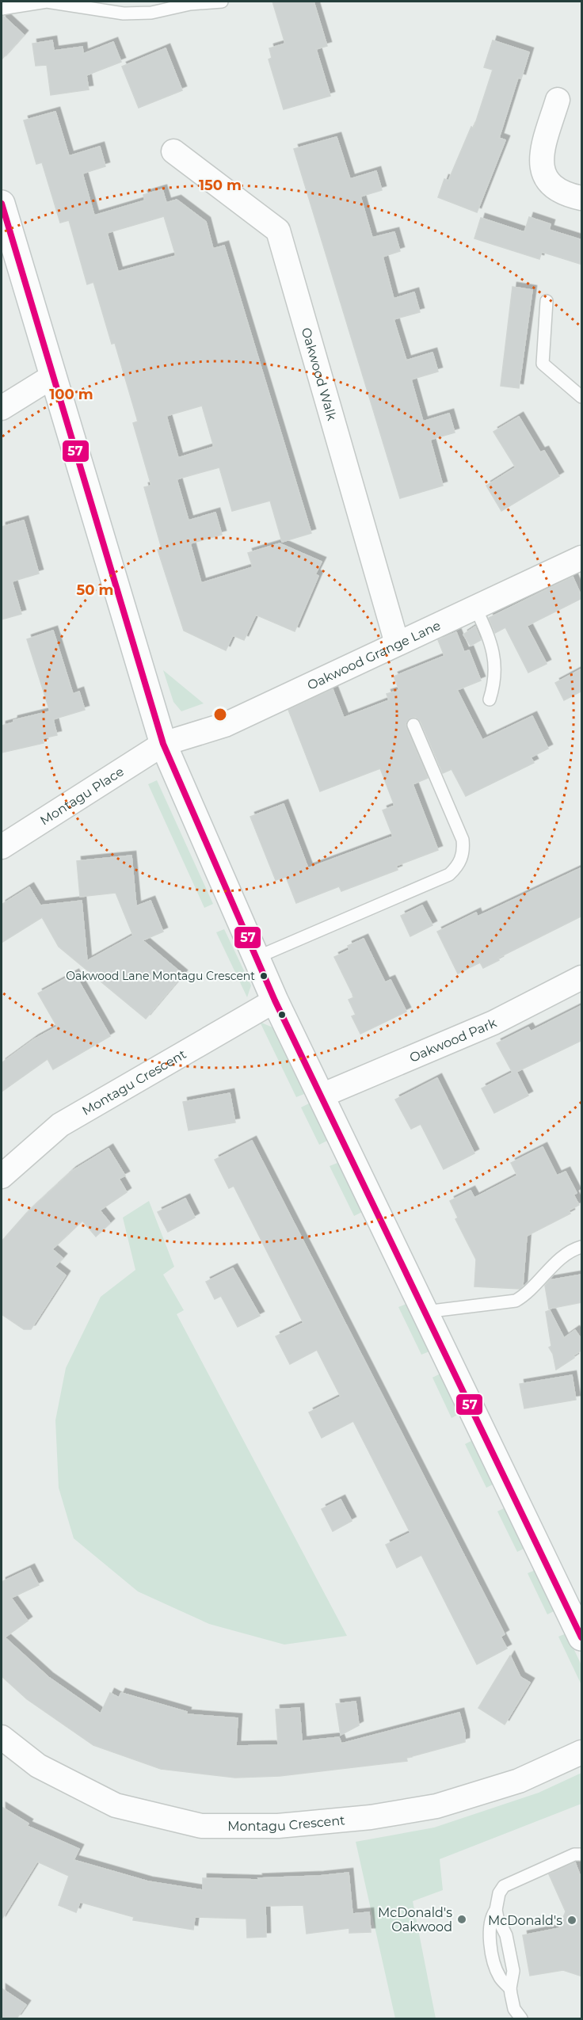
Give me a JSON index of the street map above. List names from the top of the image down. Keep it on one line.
{"streets":{"street":["Oakwood Walk","Oakwood Grange Lane","Montagu Place","Oakwood Park","Montagu Crescent"]},"crossings":[["Oakwood Walk","Oakwood Grange Lane"],["Oakwood Grange Lane","Montagu Place"]],"places":["Oakwood Lane Montagu Crescent","McDonald's Oakwood","McDonald's"],"lines":["transit line 57"],"rings":["150 m","100 m","50 m"]}
